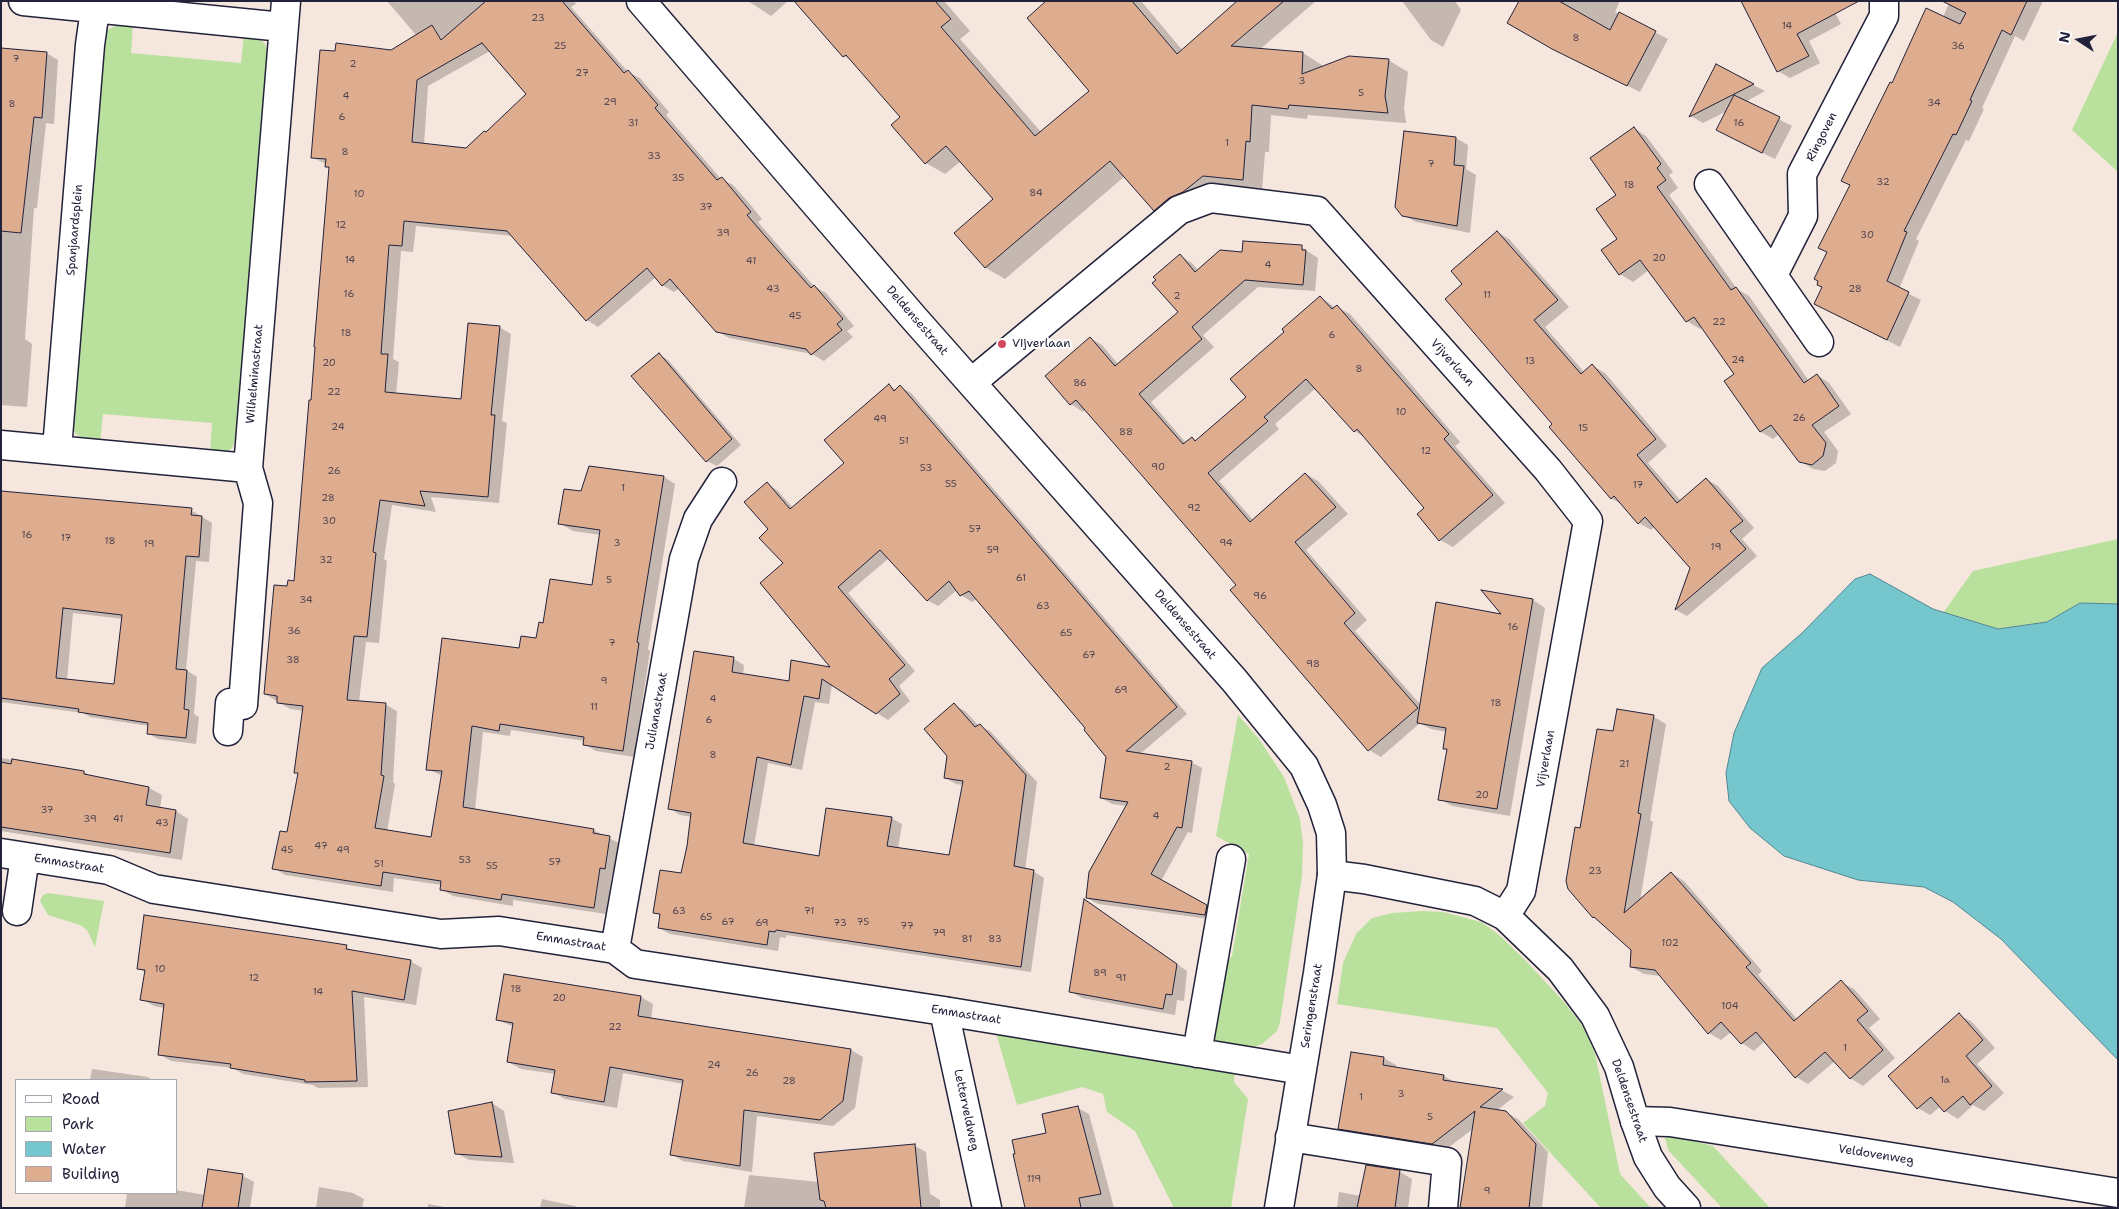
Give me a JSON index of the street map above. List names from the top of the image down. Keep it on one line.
{"streets":{"street":["Ringoven","Spanjaardsplein","Deldensestraat","Vijverlaan","Wilhelminastraat","Julianastraat","Emmastraat","Seringenstraat","Letterveldweg","Veldovenweg"]},"crossings":[["Deldensestraat","Vijverlaan"],["Deldensestraat","Seringenstraat"],["Deldensestraat","Veldovenweg"],["Julianastraat","Emmastraat"],["Emmastraat","Seringenstraat"],["Emmastraat","Letterveldweg"]],"places":["Vijverlaan"],"house_numbers":["23","14","8","25","36","7","2","27","3","5","4","29","34","8","6","31","16","1","8","33","7","35","32","18","84","10","37","12","39","30","20","14","41","4","43","28","16","11","2","45","22","18","6","24","13","20","8","86","22","10","26","49","24","15","88","51","12","90","53","26","55","17","1","28","92","30","57","16","17","18","3","94","19","19","59","32","61","5","96","34","63","16","36","65","7","67","38","98","9","69","4","18","11","6","8","21","2","20","37","4","39","41","43","47","45","49","53","57","51","55","23","63","71","65","67","75","69","73","77","79","81","83","102","10","89","12","91","18","14","20","104","22","1","24","26","1a","28","3","1","5","119","9"],"legend":["Road","Park","Water","Building"],"north":"left"}
